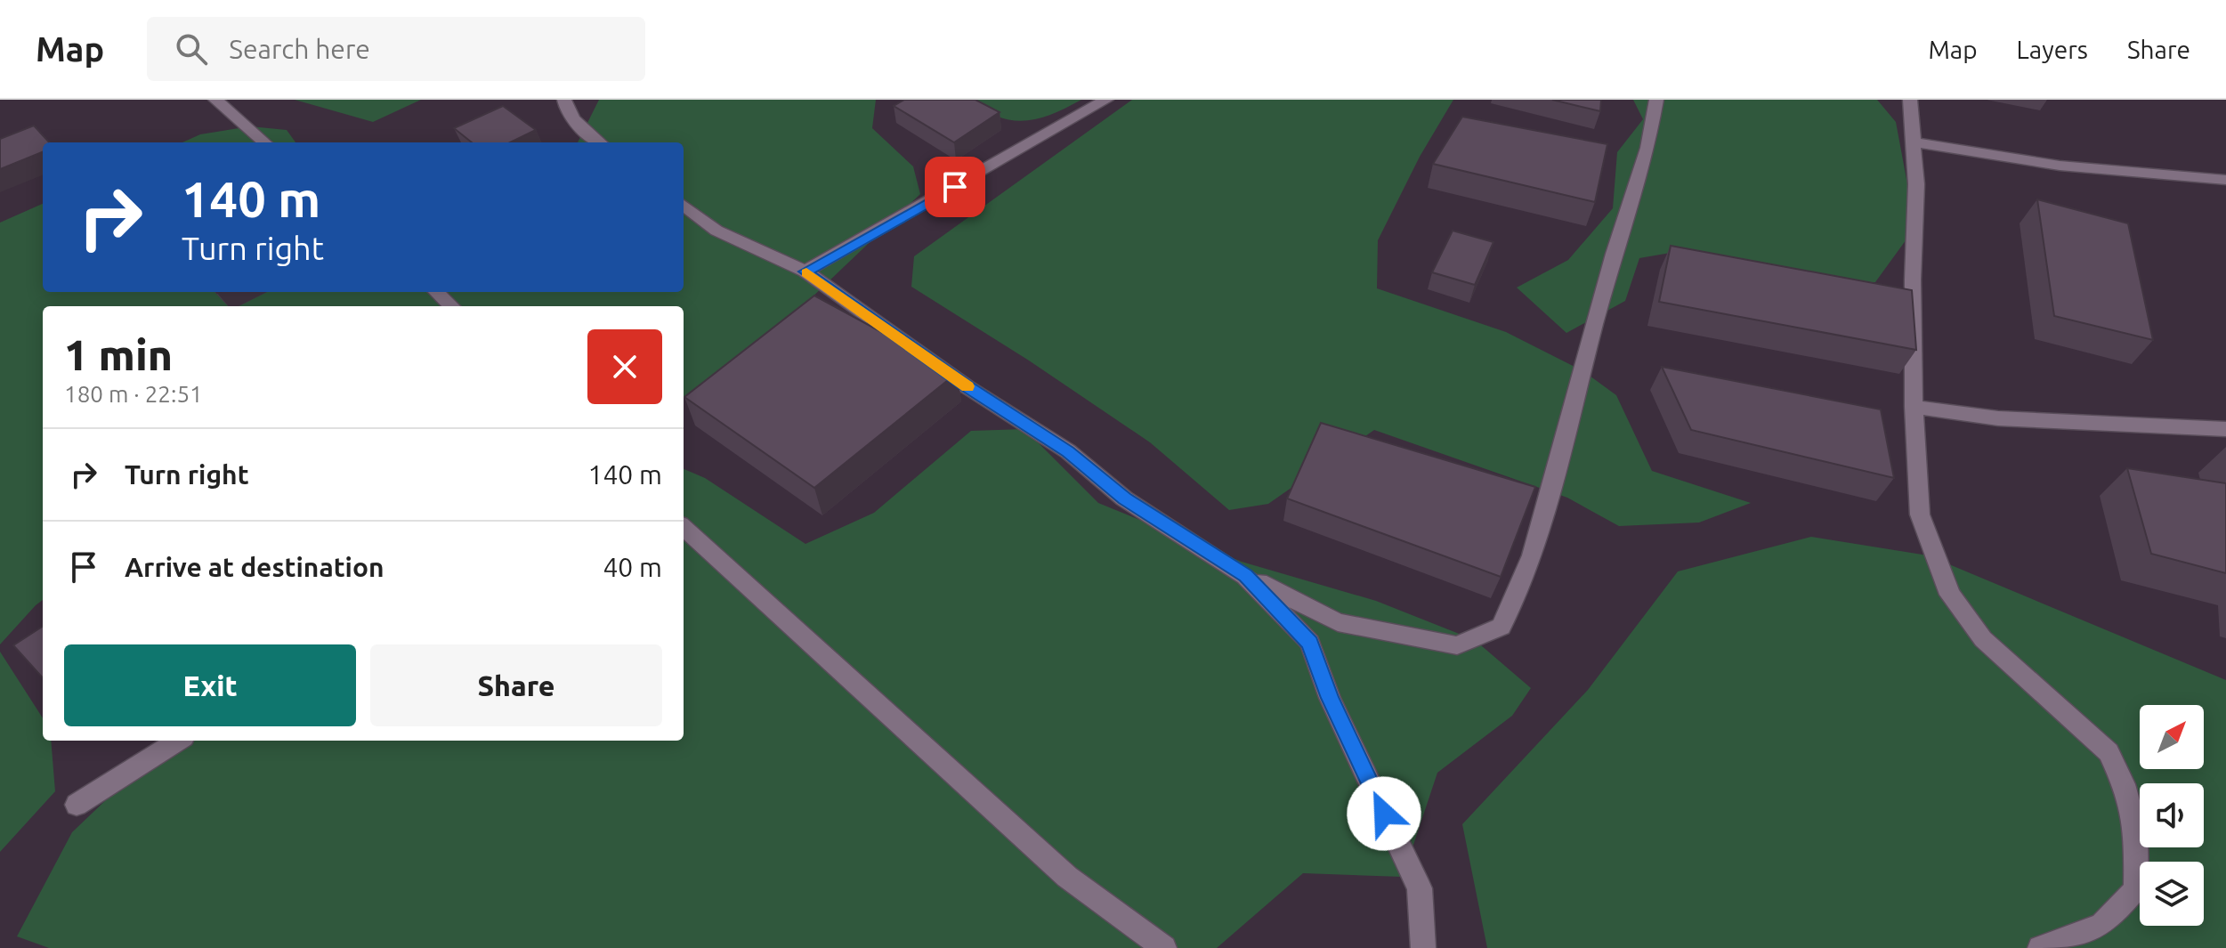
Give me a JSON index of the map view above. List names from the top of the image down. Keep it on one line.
{"north":"top right","page":{"header":"Map","search":"Search here","nav":["Map","Layers","Share"],"turn":["140 m","Turn right"],"heading":["1 min","180 m · 22:51"],"list":[{"name":"Turn right","value":"140 m"},{"name":"Arrive at destination","value":"40 m"}],"buttons":["Exit","Share"]}}
